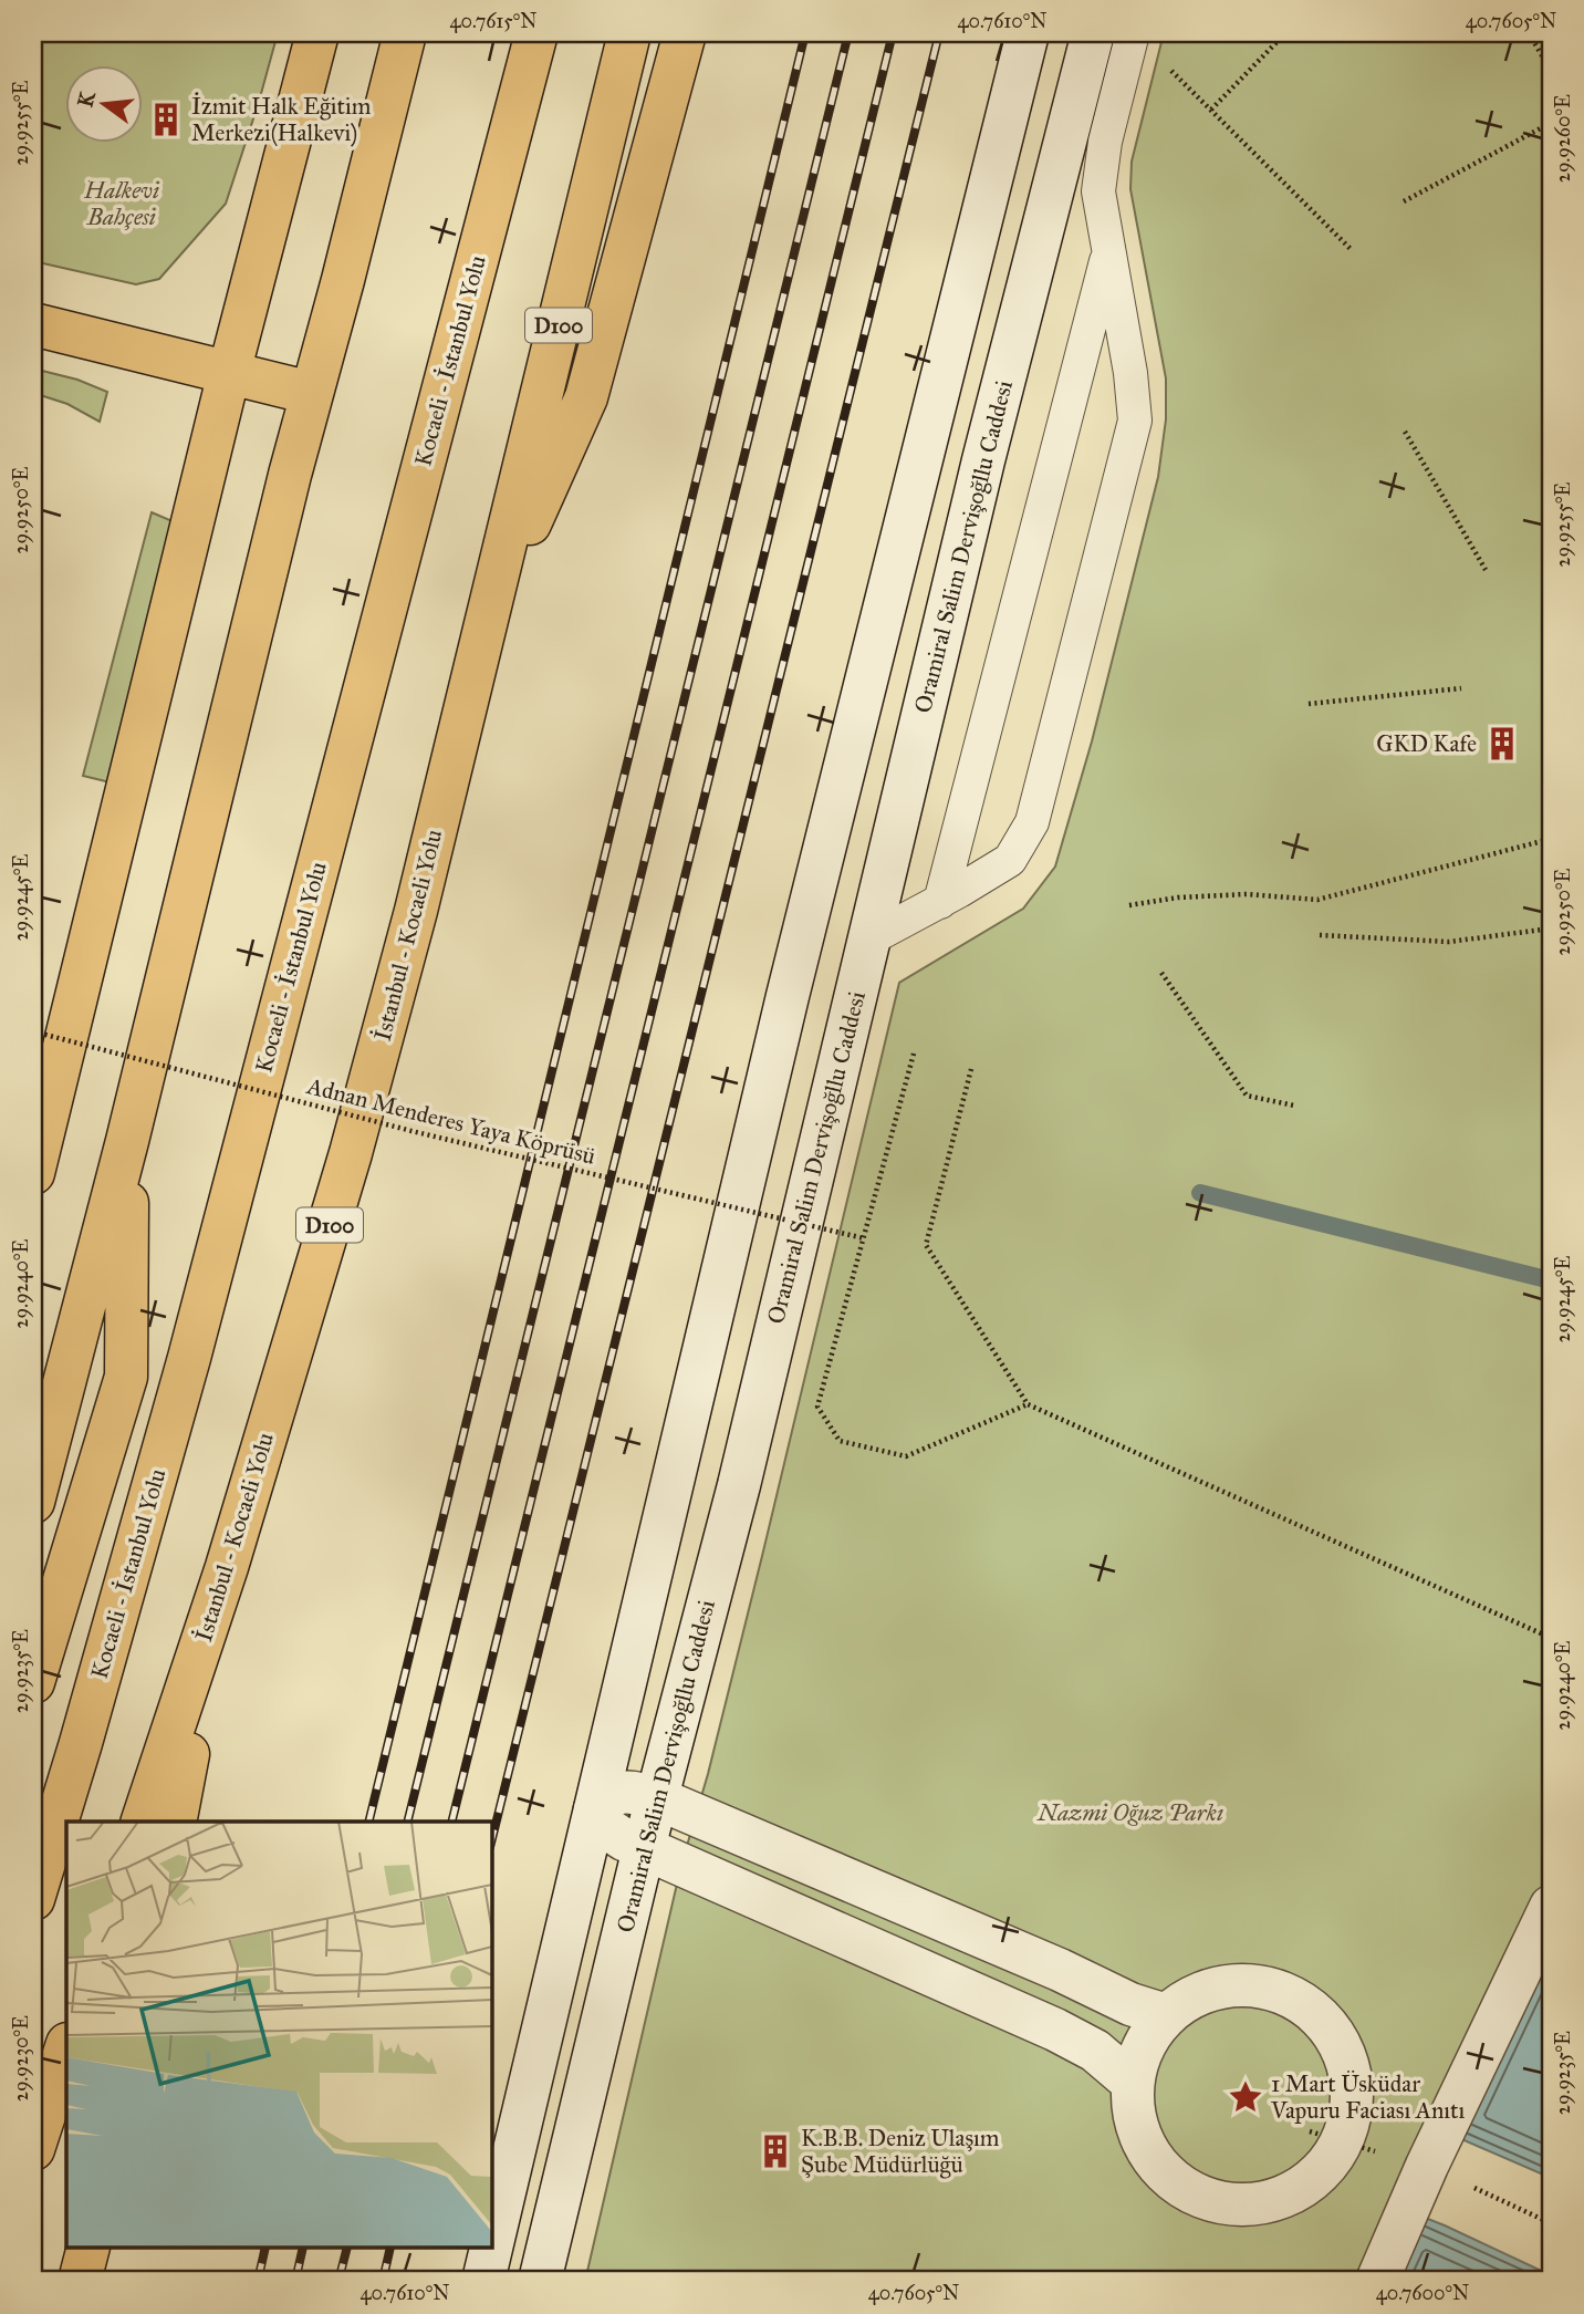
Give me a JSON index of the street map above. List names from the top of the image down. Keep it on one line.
{"streets":{"main road":["D100","Kocaeli - İstanbul Yolu","Oramiral Salim Dervişoğllu Caddesi","İstanbul - Kocaeli Yolu"],"path":["Adnan Menderes Yaya Köprüsü"]},"parks":["Halkevi Bahçesi","Nazmi Oğuz Parkı"],"places":{"building":["İzmit Halk Eğitim Merkezi(Halkevi)","GKD Kafe","K.B.B. Deniz Ulaşım Şube Müdürlüğü"],"place":["1 Mart Üsküdar Vapuru Faciası Anıtı"]},"north":"left","coordinates":["40.7615°N","40.7610°N","40.7605°N","29.9255°E","29.9260°E","29.9250°E","29.9245°E","29.9240°E","29.9235°E","29.9230°E","40.7600°N"]}
